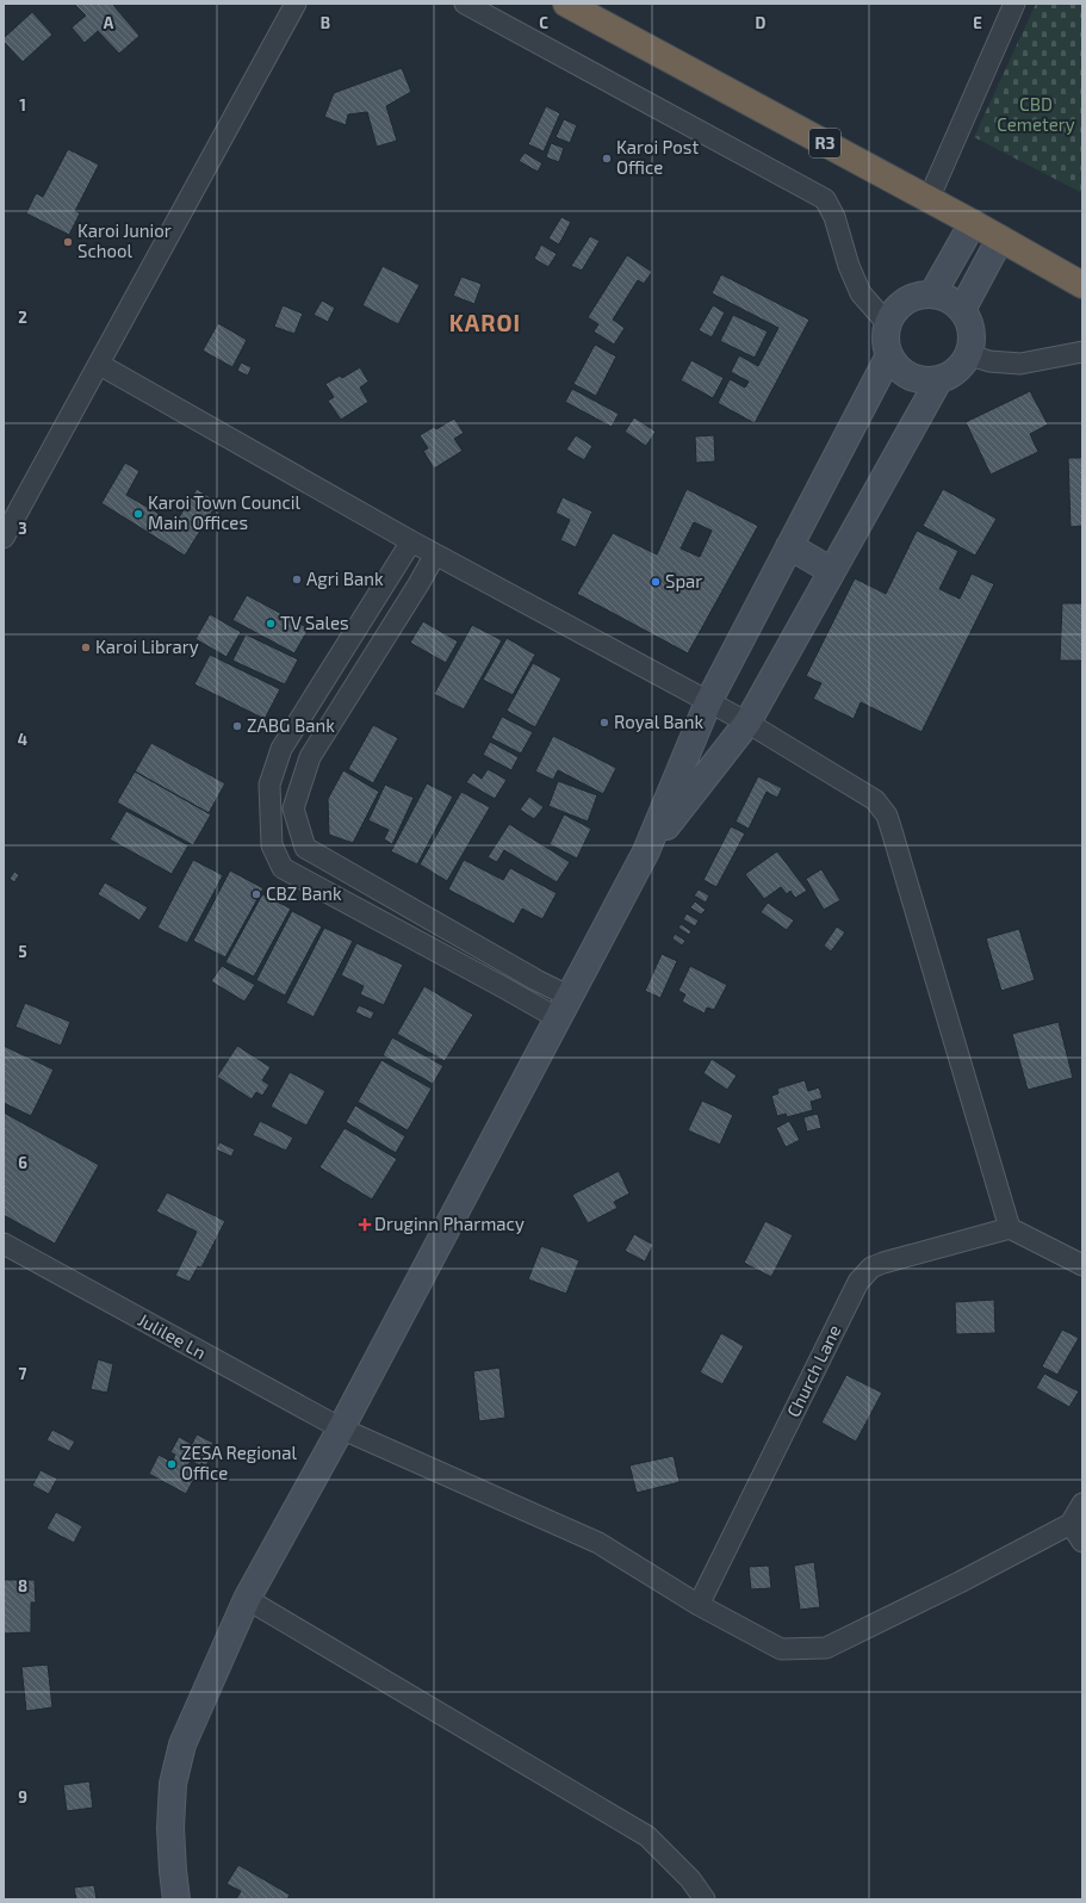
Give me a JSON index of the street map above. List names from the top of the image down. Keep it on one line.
{"streets":{"highway":["R3"],"street":["Julilee Ln","Church Lane"]},"crossings":[["Julilee Ln","Church Lane"]],"districts":["KAROI"],"parks":["CBD Cemetery"],"places":{"other":["Karoi Post Office","Karoi Junior School","Karoi Town Council Main Offices","Agri Bank","Spar","TV Sales","Karoi Library","Royal Bank","ZABG Bank","CBZ Bank","ZESA Regional Office"],"health":["Druginn Pharmacy"]},"grid":{"columns":["A","B","C","D","E"],"rows":["1","2","3","4","5","6","7","8","9"]}}
